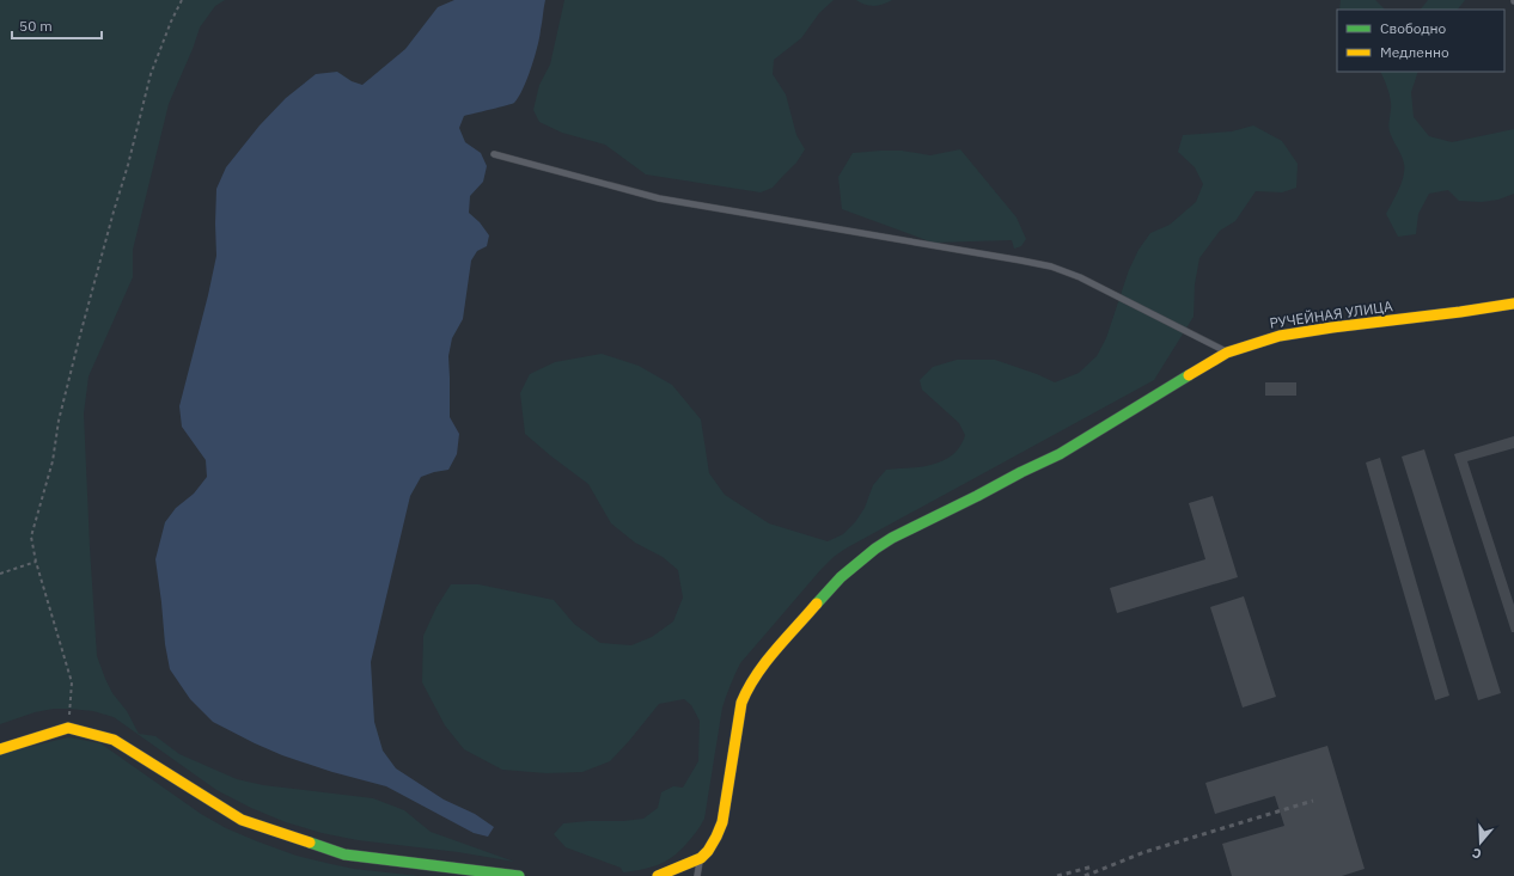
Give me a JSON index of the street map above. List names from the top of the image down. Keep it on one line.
{"streets":{"street":["РУЧЕЙНАЯ УЛИЦА"]},"legend":["Свободно","Медленно"],"scale_bar":"50 m","north":"bottom"}
